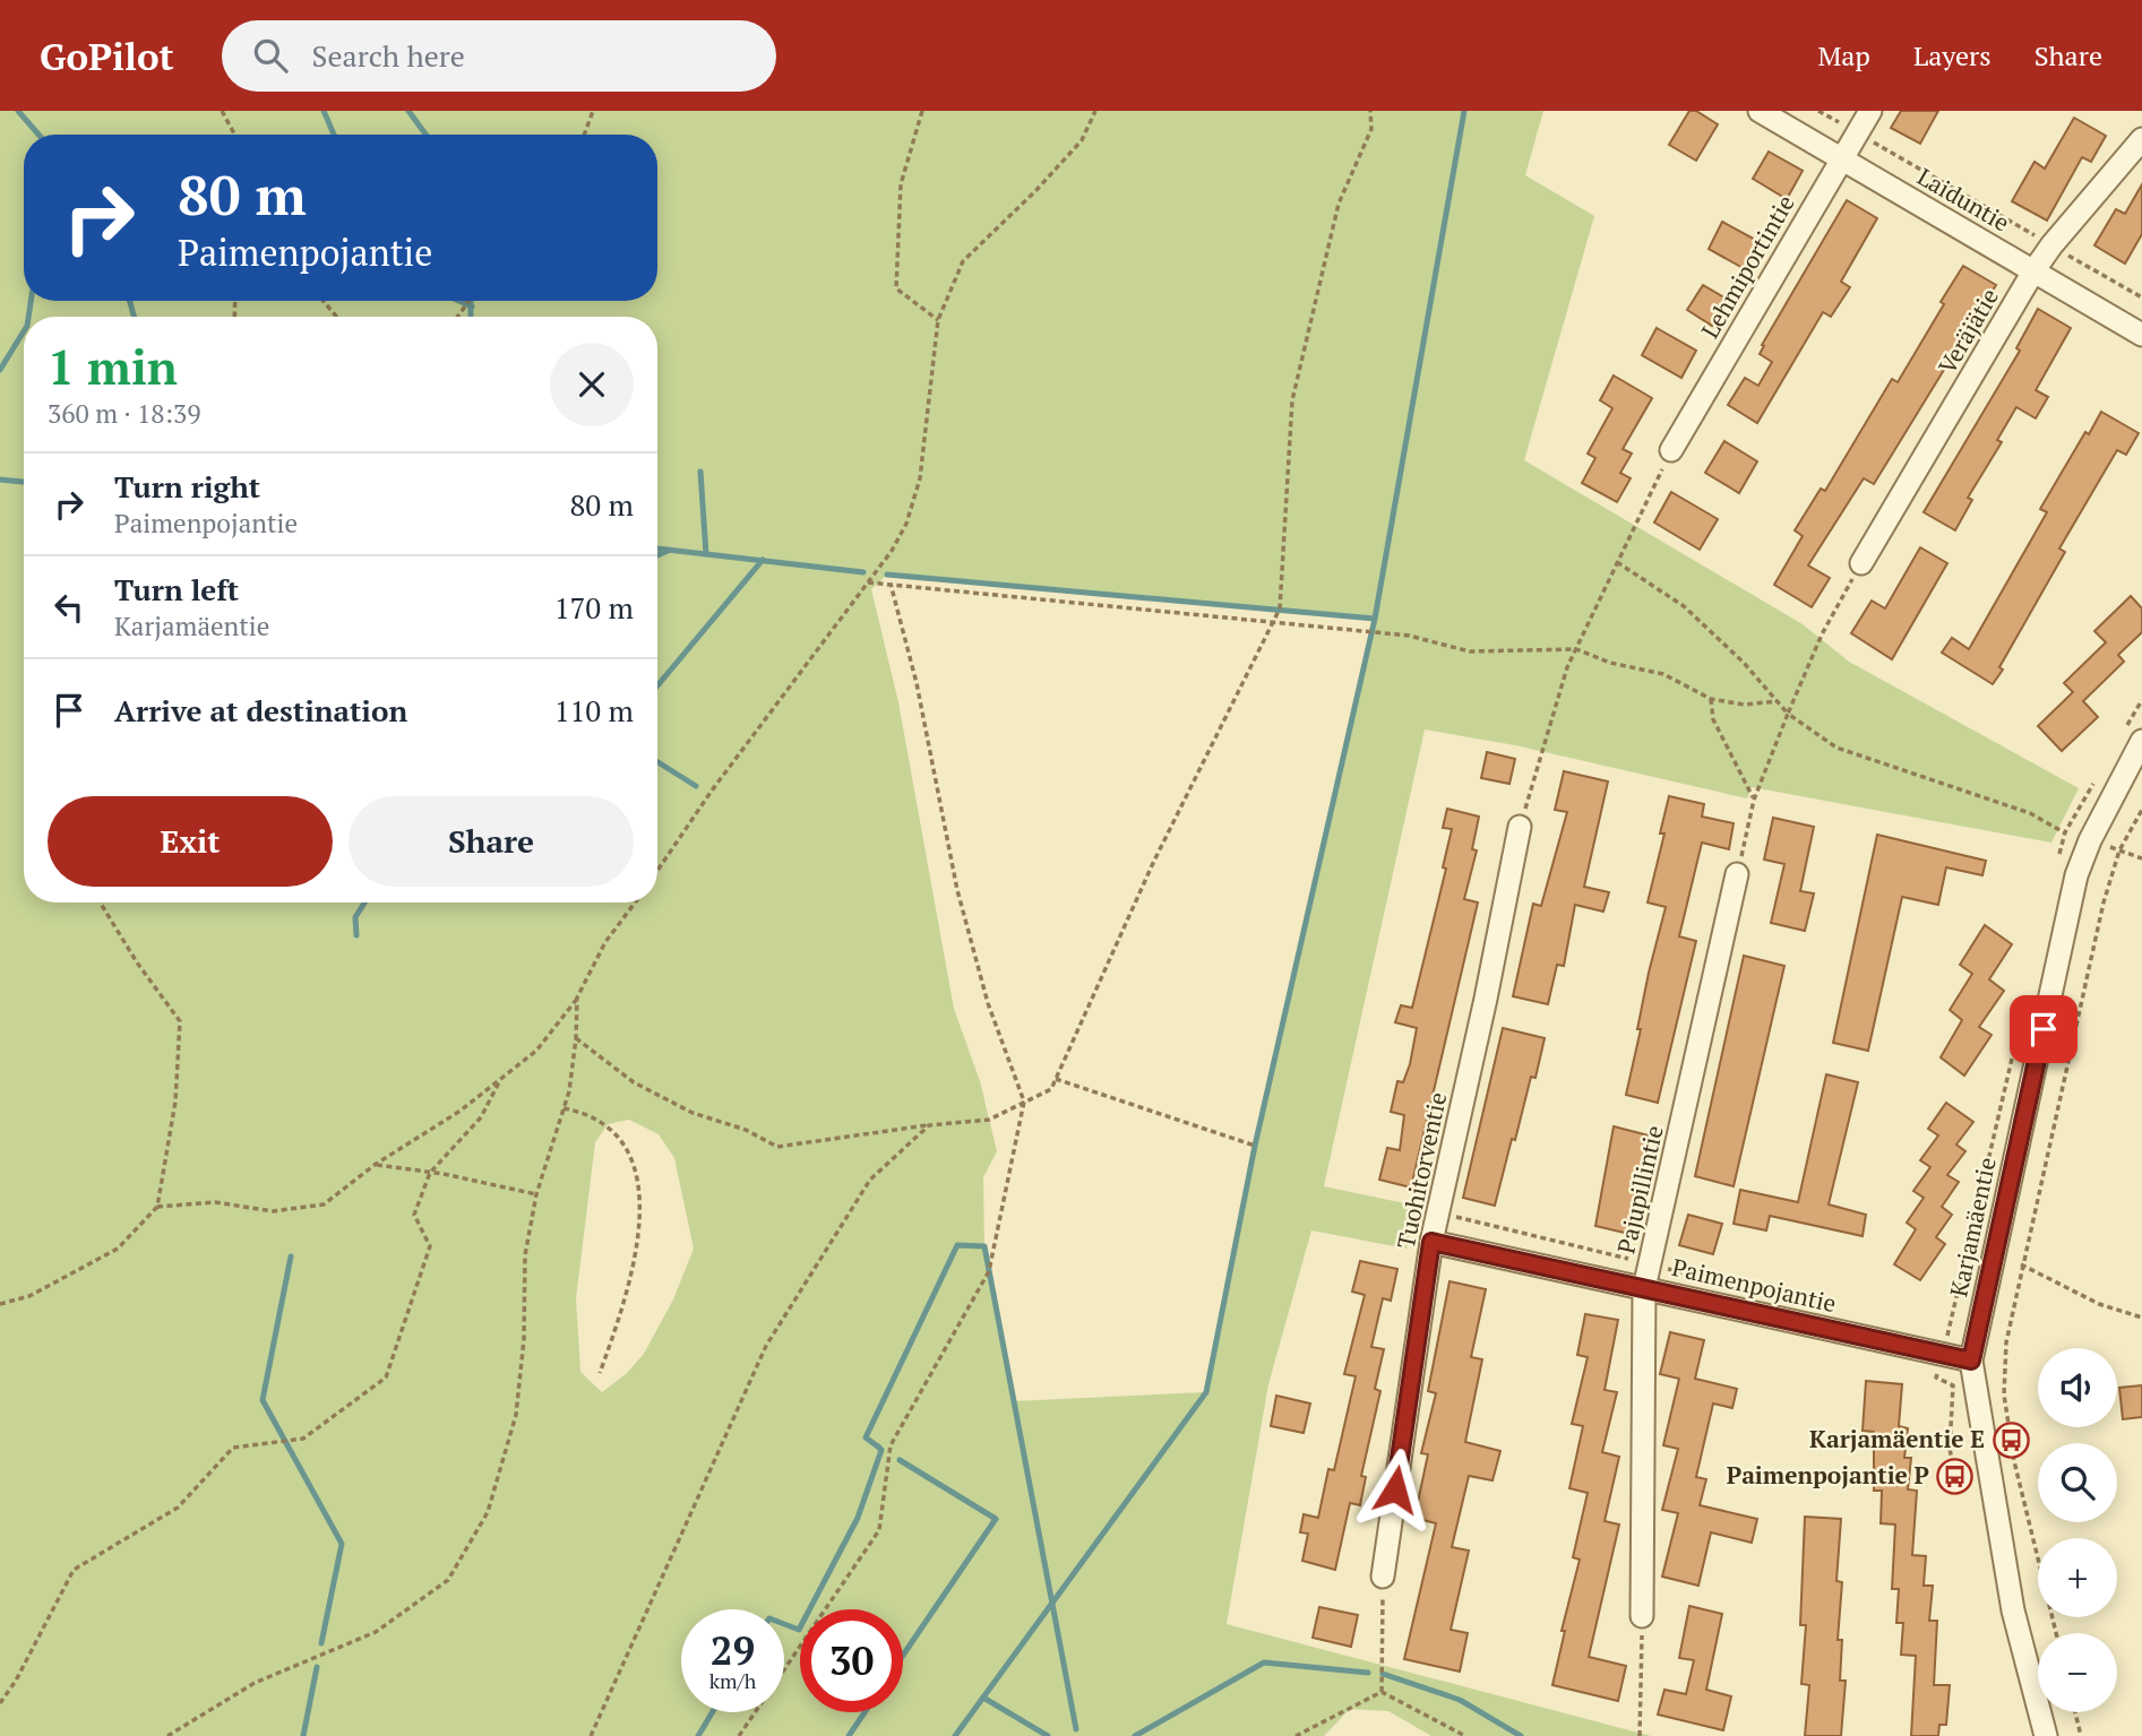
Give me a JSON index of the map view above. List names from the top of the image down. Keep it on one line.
{"streets":{"street":["Laiduntie","Lehmiportintie","Veräjätie","Tuohitorventie","Pajupillintie","Karjamäentie","Paimenpojantie"]},"crossings":[["Laiduntie","Lehmiportintie"],["Laiduntie","Veräjätie"],["Tuohitorventie","Paimenpojantie"],["Pajupillintie","Paimenpojantie"],["Karjamäentie","Paimenpojantie"]],"places":{"bus stop":["Karjamäentie E","Paimenpojantie P"]},"page":{"header":"GoPilot","search":"Search here","nav":["Map","Layers","Share"],"turn":["80 m","Paimenpojantie"],"heading":["1 min","360 m · 18:39"],"list":[{"name":"Turn right","note":"Paimenpojantie","value":"80 m"},{"name":"Turn left","note":"Karjamäentie","value":"170 m"},{"name":"Arrive at destination","value":"110 m"}],"buttons":["Exit","Share"],"map_buttons":["+","−"],"speed":"29 km/h","limit":"30"}}
